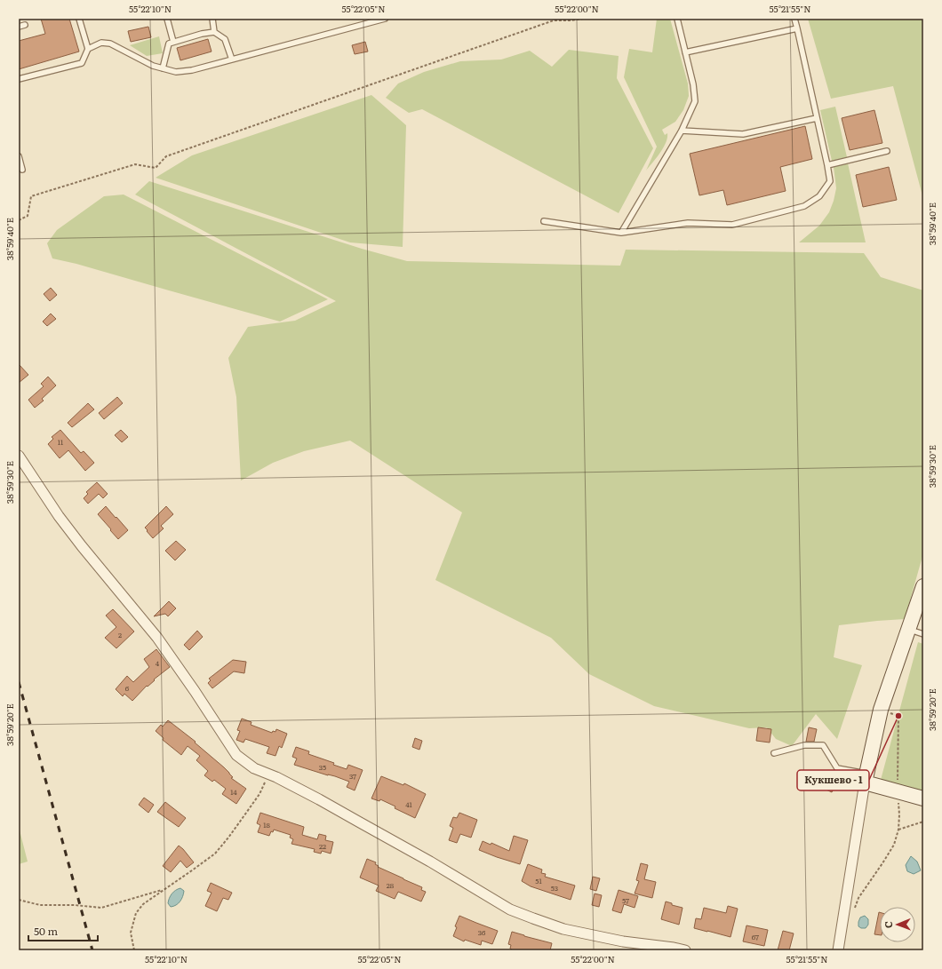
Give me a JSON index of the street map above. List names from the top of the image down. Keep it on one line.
{"places":["Кукшево - 1"],"house_numbers":["11","2","4","6","35","37","14","41","18","22","51","28","53","57","36","67"],"scale_bar":"50 m","north":"left","coordinates":["55°22'10\"N","55°22'05\"N","55°22'00\"N","55°21'55\"N","38°59'40\"E","38°59'30\"E","38°59'20\"E"]}
